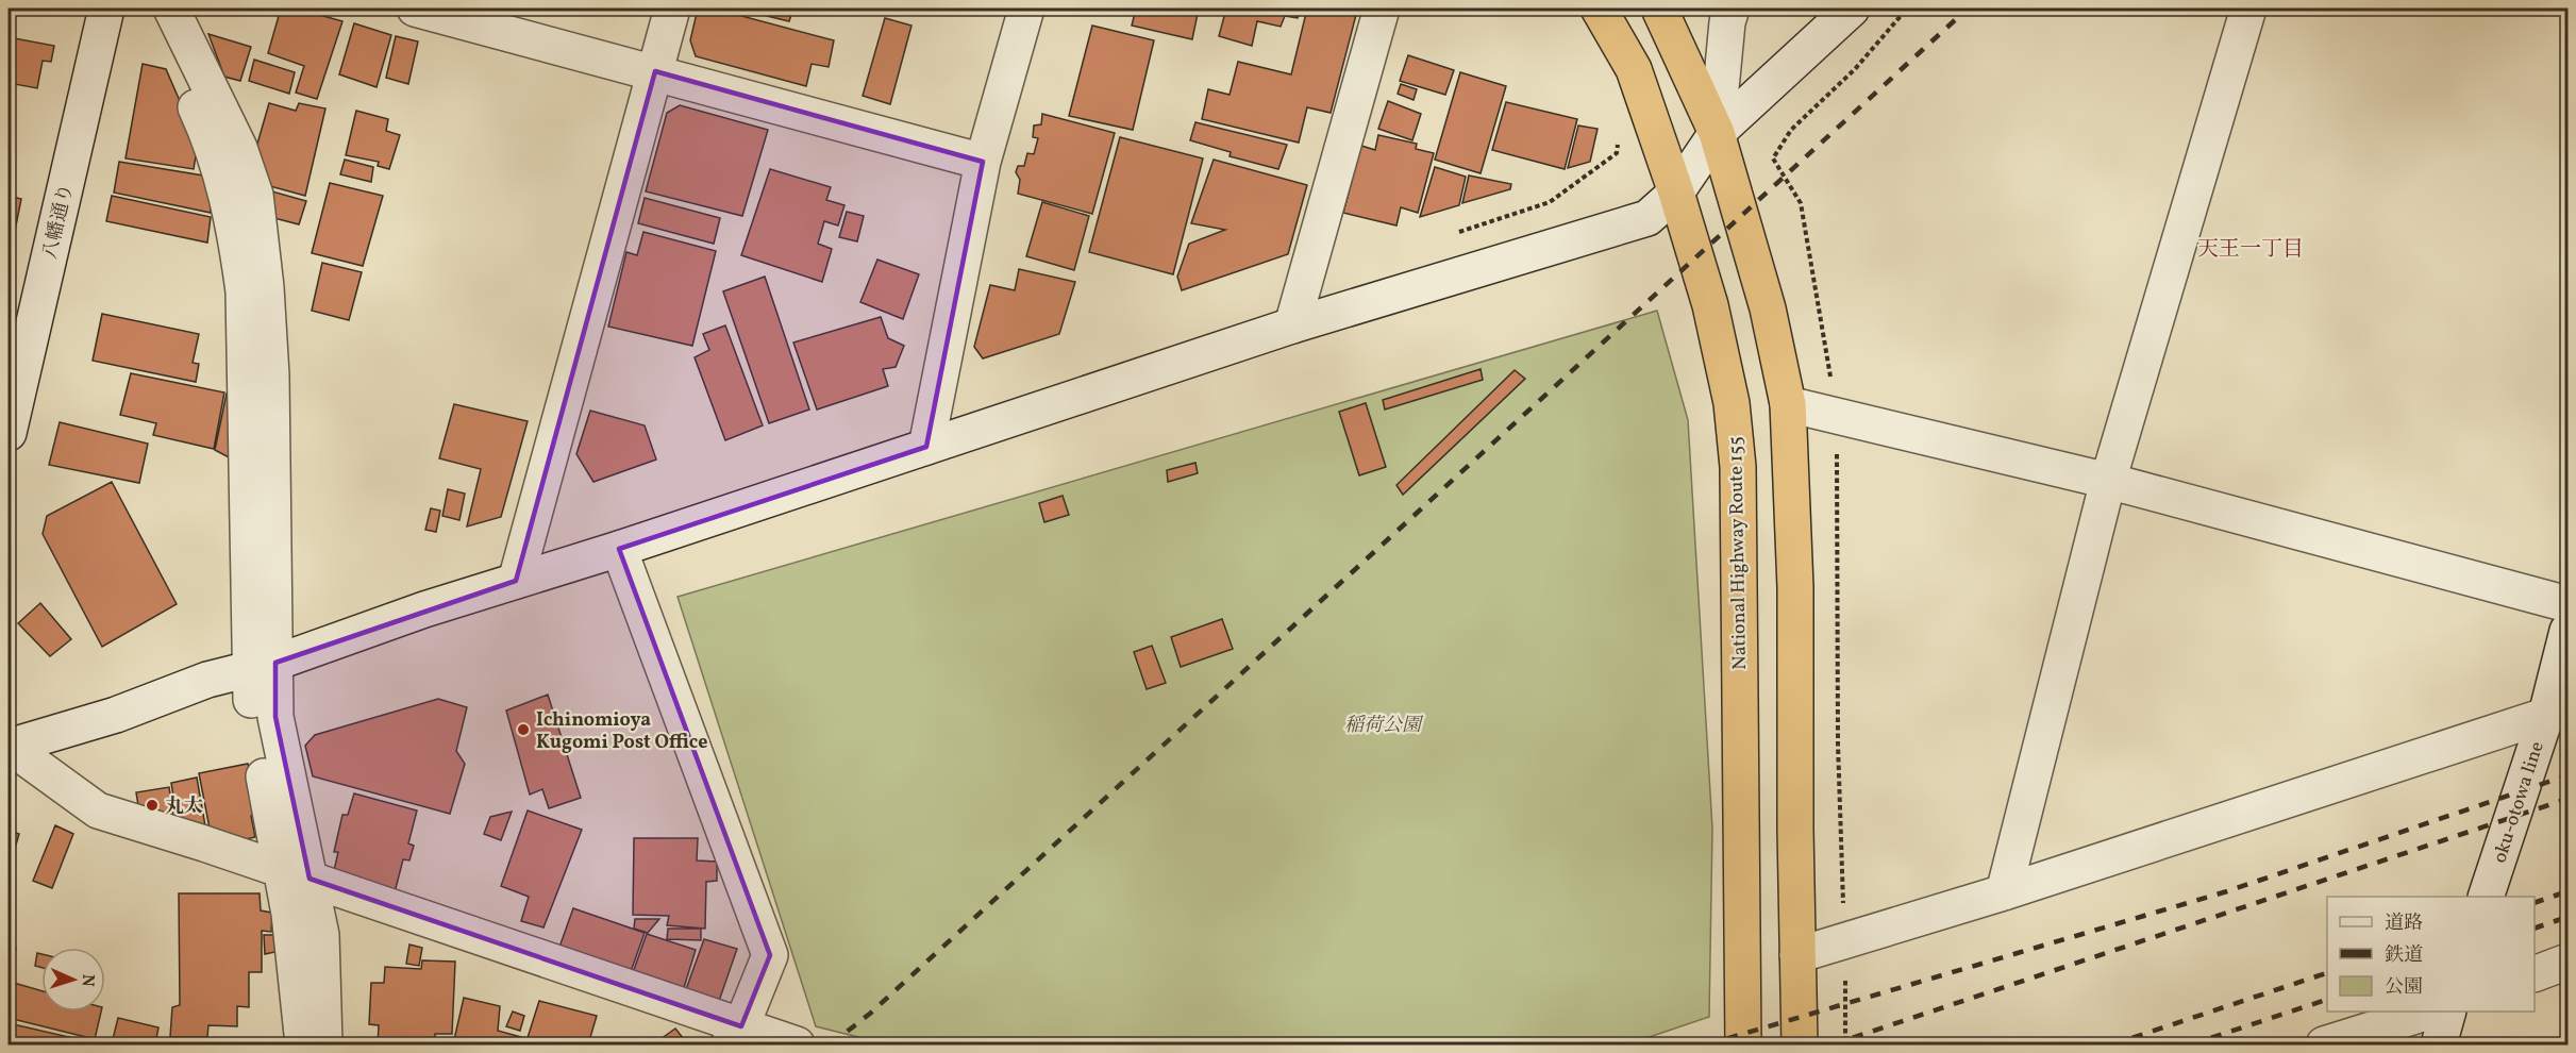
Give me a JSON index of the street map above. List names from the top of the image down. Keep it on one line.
{"streets":{"highway":["National Highway Route 155"],"street":["八幡通り","oku-otowa line"]},"districts":["天王一丁目"],"parks":["稲荷公園"],"places":["Ichinomioya Kugomi Post Office","丸太"],"legend":["道路","鉄道","公園"],"north":"right"}
